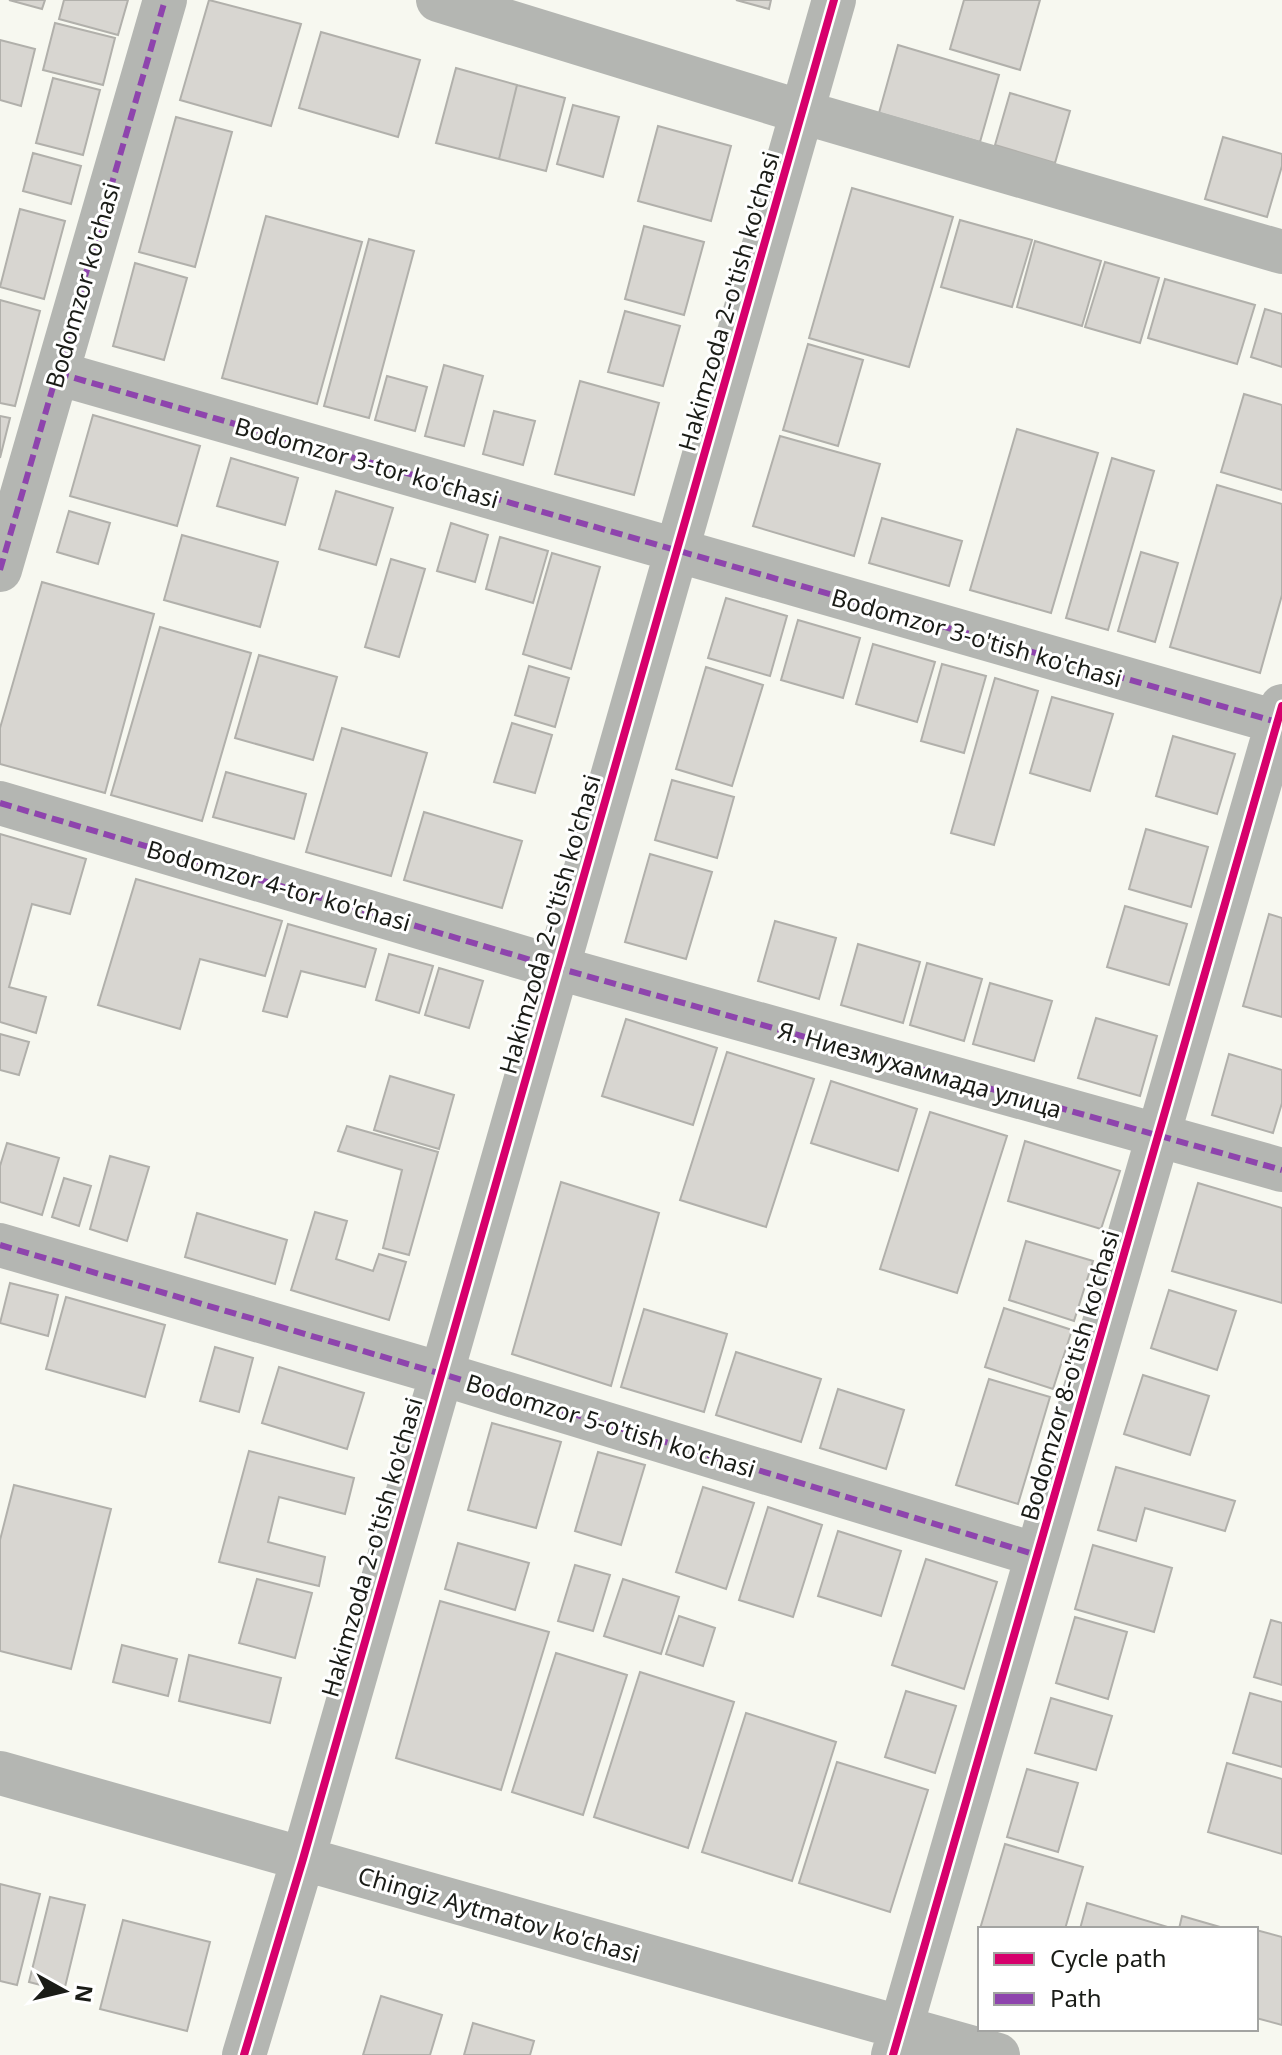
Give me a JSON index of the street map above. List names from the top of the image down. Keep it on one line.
{"streets":{"street":["Bodomzor ko'chasi","Hakimzoda 2-o'tish ko'chasi","Bodomzor 3-tor ko'chasi","Bodomzor 3-o'tish ko'chasi","Bodomzor 4-tor ko'chasi","Я. Ниезмухаммада улица","Bodomzor 8-o'tish ko'chasi","Bodomzor 5-o'tish ko'chasi","Chingiz Aytmatov ko'chasi"]},"crossings":[["Bodomzor ko'chasi","Bodomzor 3-tor ko'chasi"],["Hakimzoda 2-o'tish ko'chasi","Bodomzor 3-tor ko'chasi"],["Hakimzoda 2-o'tish ko'chasi","Bodomzor 3-o'tish ko'chasi"],["Hakimzoda 2-o'tish ko'chasi","Bodomzor 4-tor ko'chasi"],["Hakimzoda 2-o'tish ko'chasi","Я. Ниезмухаммада улица"],["Hakimzoda 2-o'tish ko'chasi","Bodomzor 5-o'tish ko'chasi"],["Hakimzoda 2-o'tish ko'chasi","Chingiz Aytmatov ko'chasi"],["Bodomzor 3-tor ko'chasi","Bodomzor 3-o'tish ko'chasi"],["Bodomzor 3-o'tish ko'chasi","Bodomzor 8-o'tish ko'chasi"],["Bodomzor 4-tor ko'chasi","Я. Ниезмухаммада улица"],["Я. Ниезмухаммада улица","Bodomzor 8-o'tish ko'chasi"],["Bodomzor 8-o'tish ko'chasi","Bodomzor 5-o'tish ko'chasi"],["Bodomzor 8-o'tish ko'chasi","Chingiz Aytmatov ko'chasi"]],"legend":["Cycle path","Path"],"north":"right"}
